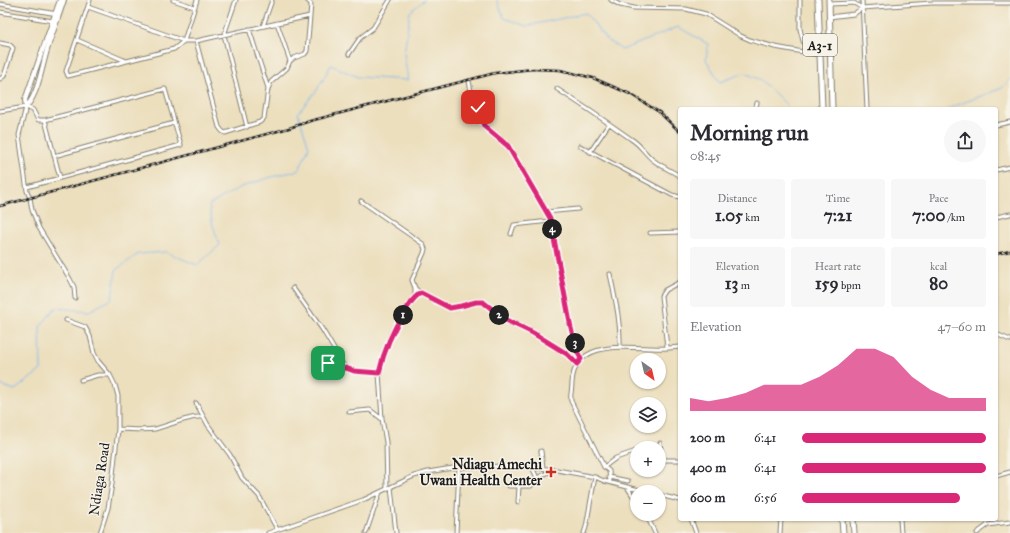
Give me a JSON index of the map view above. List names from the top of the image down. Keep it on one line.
{"streets":{"highway":["A3-1"],"street":["Ndiaga Road"]},"places":{"health":["Ndiagu Amechi Uwani Health Center"]},"north":"bottom right","page":{"heading":["Morning run","08:45"],"stats":[["Distance","1.05 km"],["Time","7:21"],["Pace","7:00 /km"],["Elevation","13 m"],["Heart rate","159 bpm"],["kcal","80"]],"pins":["4","1","2","3"],"chart":["Elevation","47–60 m"],"map_buttons":["+","−"],"list":[{"name":"200 m","note":"6:41"},{"name":"400 m","note":"6:41"},{"name":"600 m","note":"6:56"}]}}
